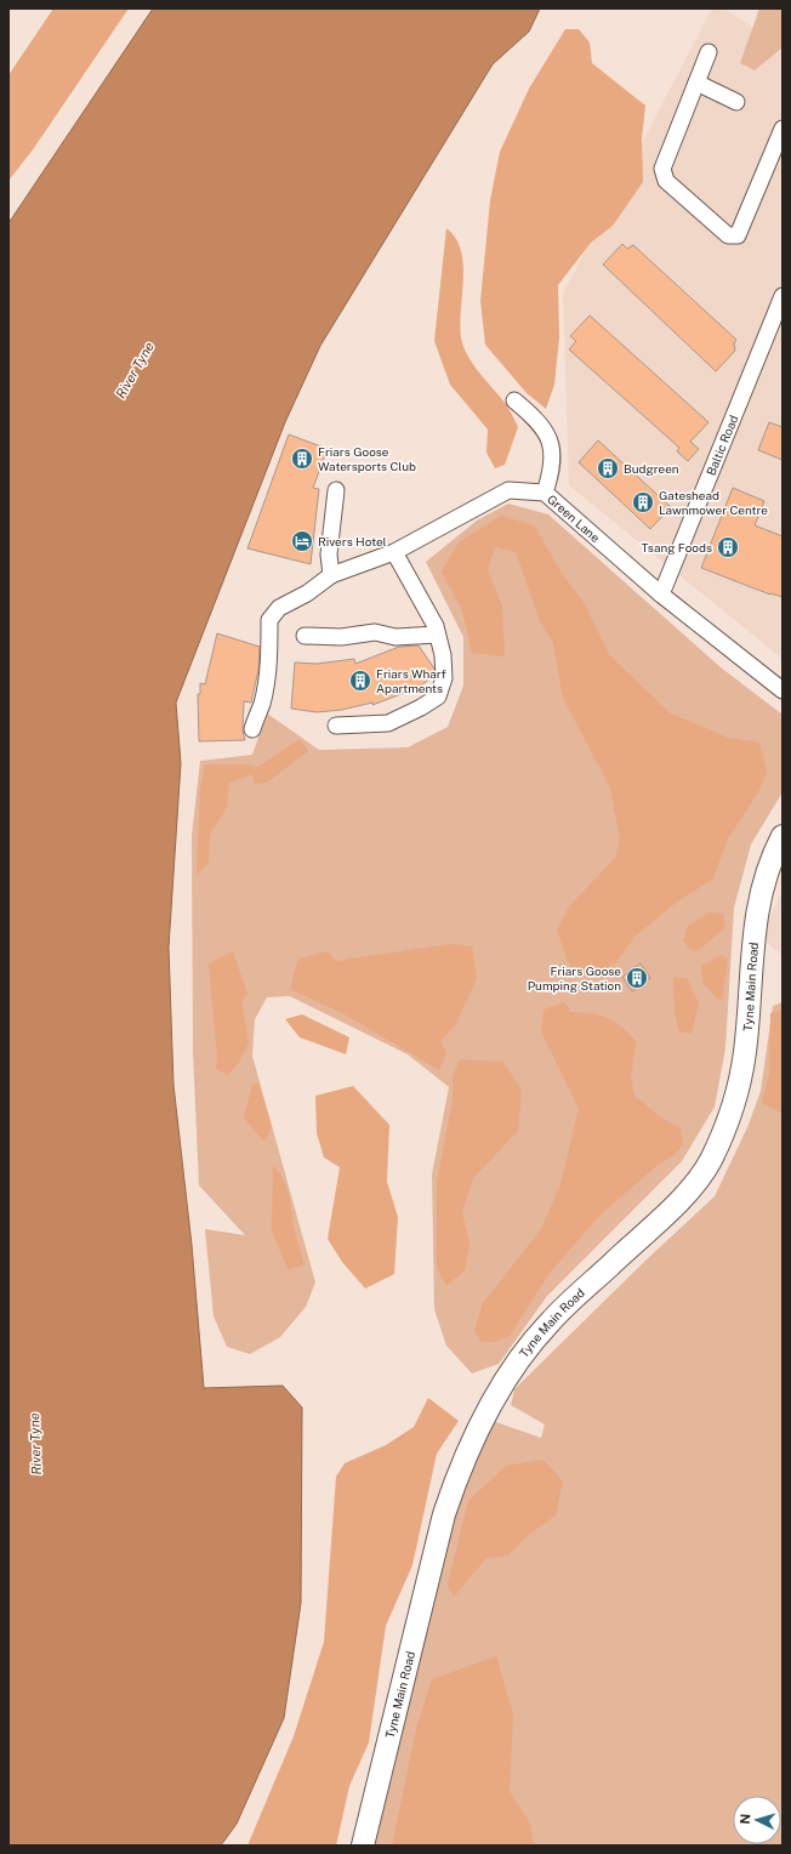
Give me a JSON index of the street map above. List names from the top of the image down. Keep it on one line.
{"streets":{"street":["Baltic Road","Green Lane","Tyne Main Road"]},"crossings":[["Baltic Road","Green Lane"]],"water":["River Tyne"],"places":{"building":["Friars Goose Watersports Club","Budgreen","Gateshead Lawnmower Centre","Tsang Foods","Friars Wharf Apartments","Friars Goose Pumping Station"],"hotel":["Rivers Hotel"]},"north":"left"}
